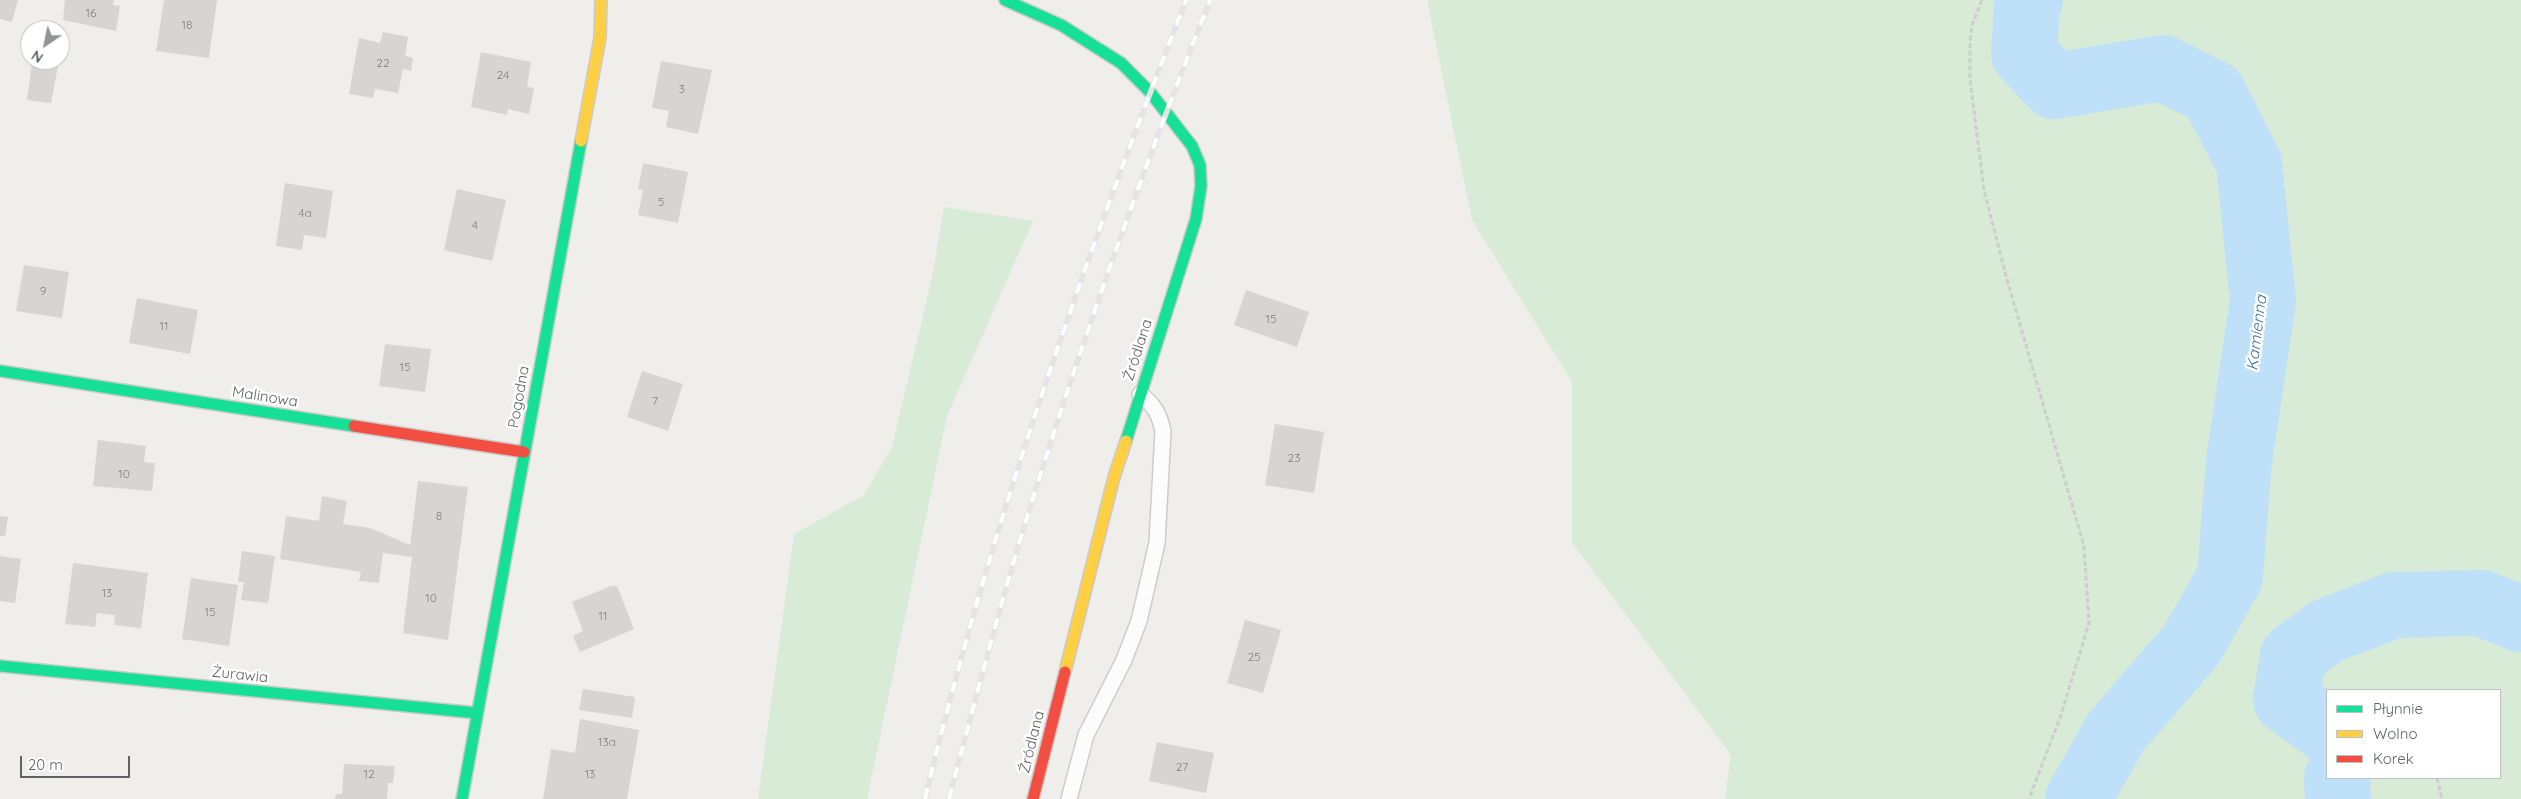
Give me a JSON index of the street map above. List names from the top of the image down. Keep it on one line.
{"streets":{"street":["Źródlana","Malinowa","Pogodna","Żurawia"]},"crossings":[["Malinowa","Pogodna"],["Pogodna","Żurawia"]],"water":["Kamienna"],"house_numbers":["16","18","22","24","3","5","4a","4","9","15","11","15","7","23","10","8","13","10","15","11","25","13a","27","12","13"],"legend":["Płynnie","Wolno","Korek"],"scale_bar":"20 m","north":"bottom left"}
